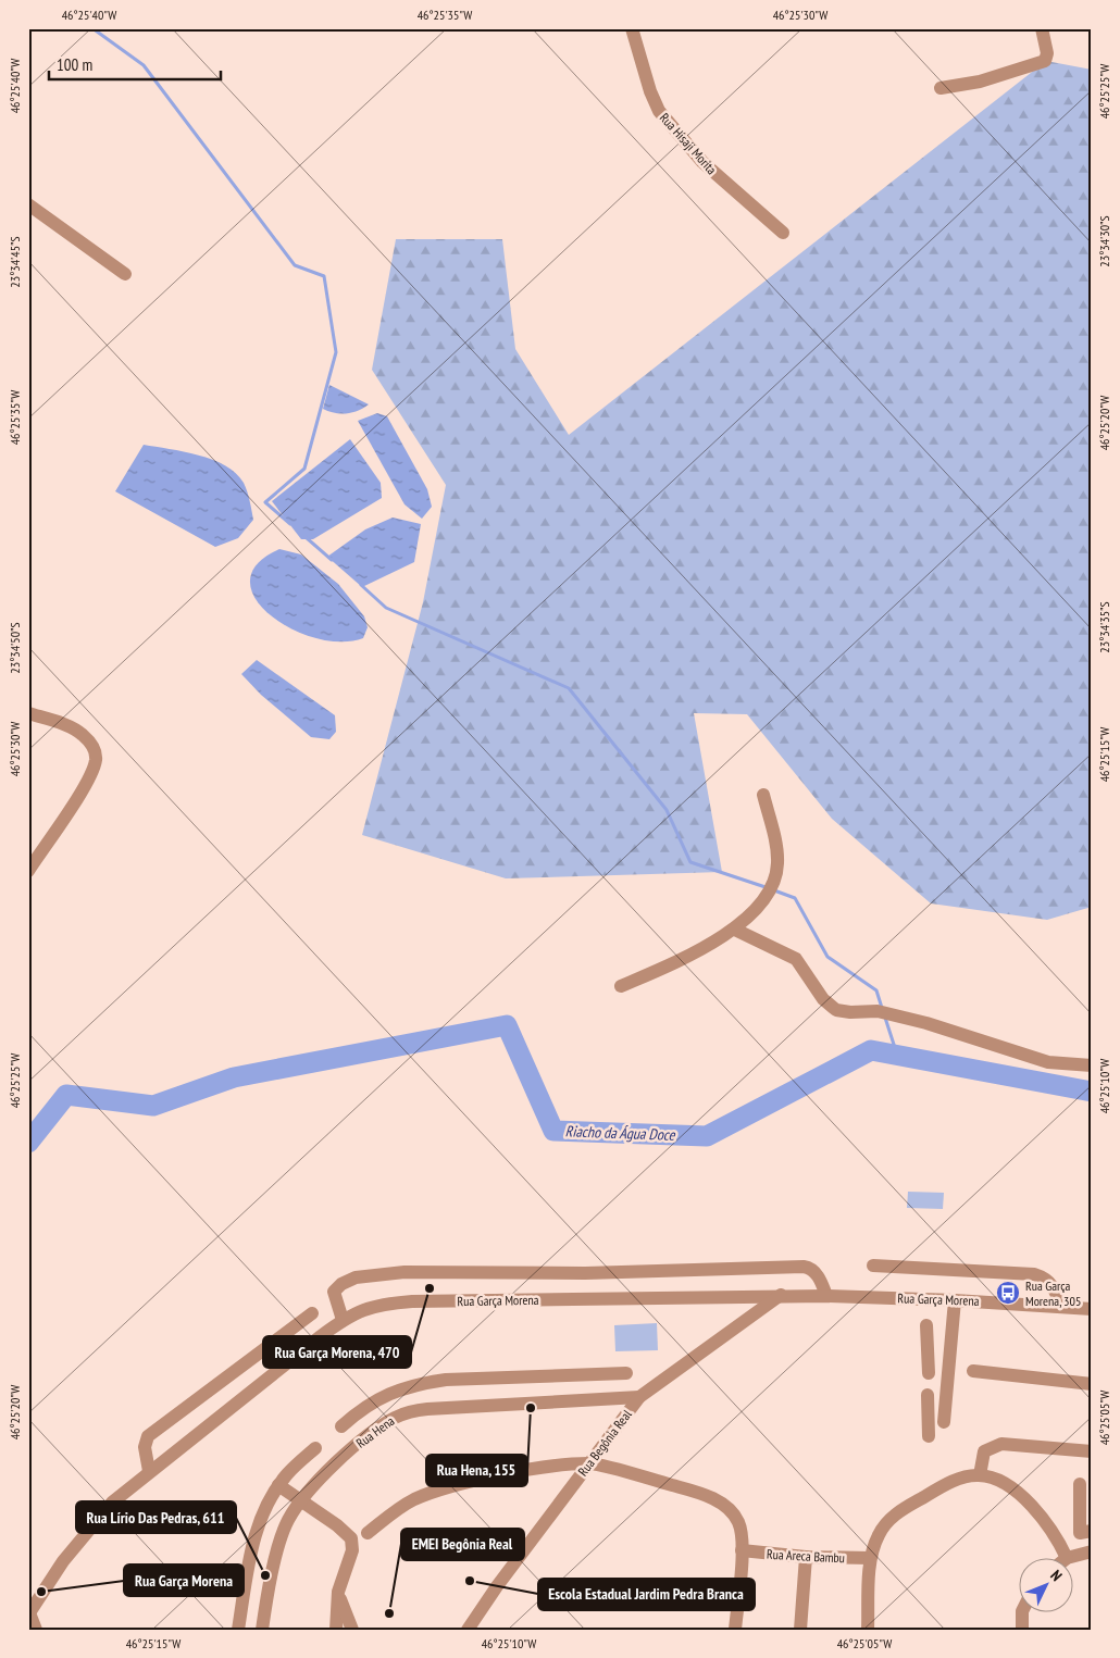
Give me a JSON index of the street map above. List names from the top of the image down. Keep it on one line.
{"streets":{"street":["Rua Hisaji Morita","Rua Garça Morena","Rua Hena","Rua Begônia Real","Rua Areca Bambu"]},"crossings":[["Rua Garça Morena","Rua Begônia Real"],["Rua Hena","Rua Begônia Real"]],"water":["Riacho da Água Doce"],"places":{"other":["Rua Garça Morena, 470","Rua Hena, 155","Rua Lírio Das Pedras, 611","Escola Estadual Jardim Pedra Branca","Rua Garça Morena","EMEI Begônia Real"],"bus stop":["Rua Garça Morena, 305"]},"scale_bar":"100 m","north":"top right","coordinates":["46°25'40\"W","46°25'35\"W","46°25'30\"W","46°25'25\"W","23°34'30\"S","23°34'45\"S","46°25'20\"W","23°34'35\"S","23°34'50\"S","46°25'15\"W","46°25'10\"W","46°25'05\"W"]}
